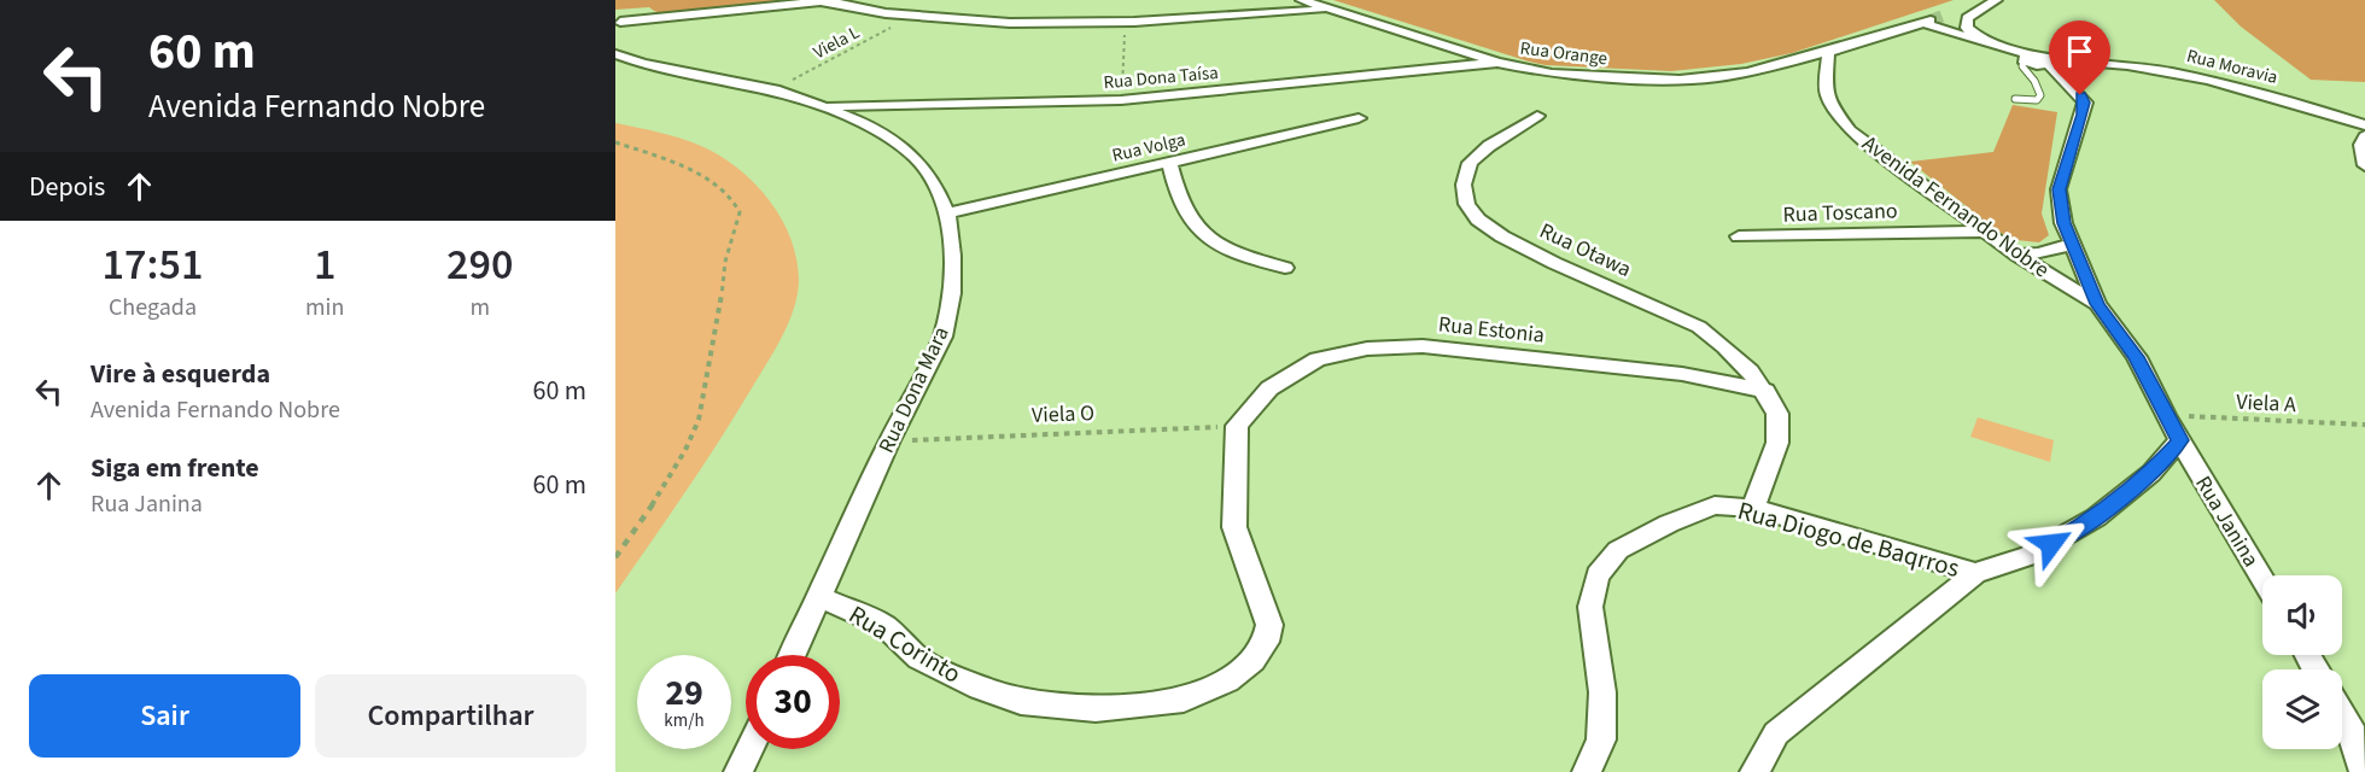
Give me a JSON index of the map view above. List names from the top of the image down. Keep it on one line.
{"streets":{"street":["Rua Orange","Rua Moravia","Rua Dona Taísa","Rua Volga","Avenida Fernando Nobre","Rua Toscano","Rua Otawa","Rua Estonia","Rua Dona Mara","Rua Janina","Rua Diogo de Baqrros","Rua Corinto"],"path":["Viela L","Viela A","Viela O"]},"crossings":[["Viela L","Rua Dona Mara"],["Rua Orange","Rua Dona Taísa"],["Rua Orange","Avenida Fernando Nobre"],["Rua Dona Taísa","Rua Dona Mara"],["Rua Volga","Rua Dona Mara"],["Avenida Fernando Nobre","Rua Toscano"],["Avenida Fernando Nobre","Viela A"],["Avenida Fernando Nobre","Rua Janina"],["Rua Otawa","Rua Estonia"],["Rua Otawa","Rua Diogo de Baqrros"],["Rua Estonia","Viela O"],["Rua Estonia","Rua Corinto"],["Rua Dona Mara","Viela O"],["Rua Dona Mara","Rua Corinto"],["Viela O","Rua Corinto"]],"page":{"turn":["60 m","Avenida Fernando Nobre"],"then":"Depois","eta":["17:51","Chegada","1","min","290","m"],"list":[{"name":"Vire à esquerda","note":"Avenida Fernando Nobre","value":"60 m"},{"name":"Siga em frente","note":"Rua Janina","value":"60 m"}],"speed":"29 km/h","limit":"30","buttons":["Sair","Compartilhar"]}}
